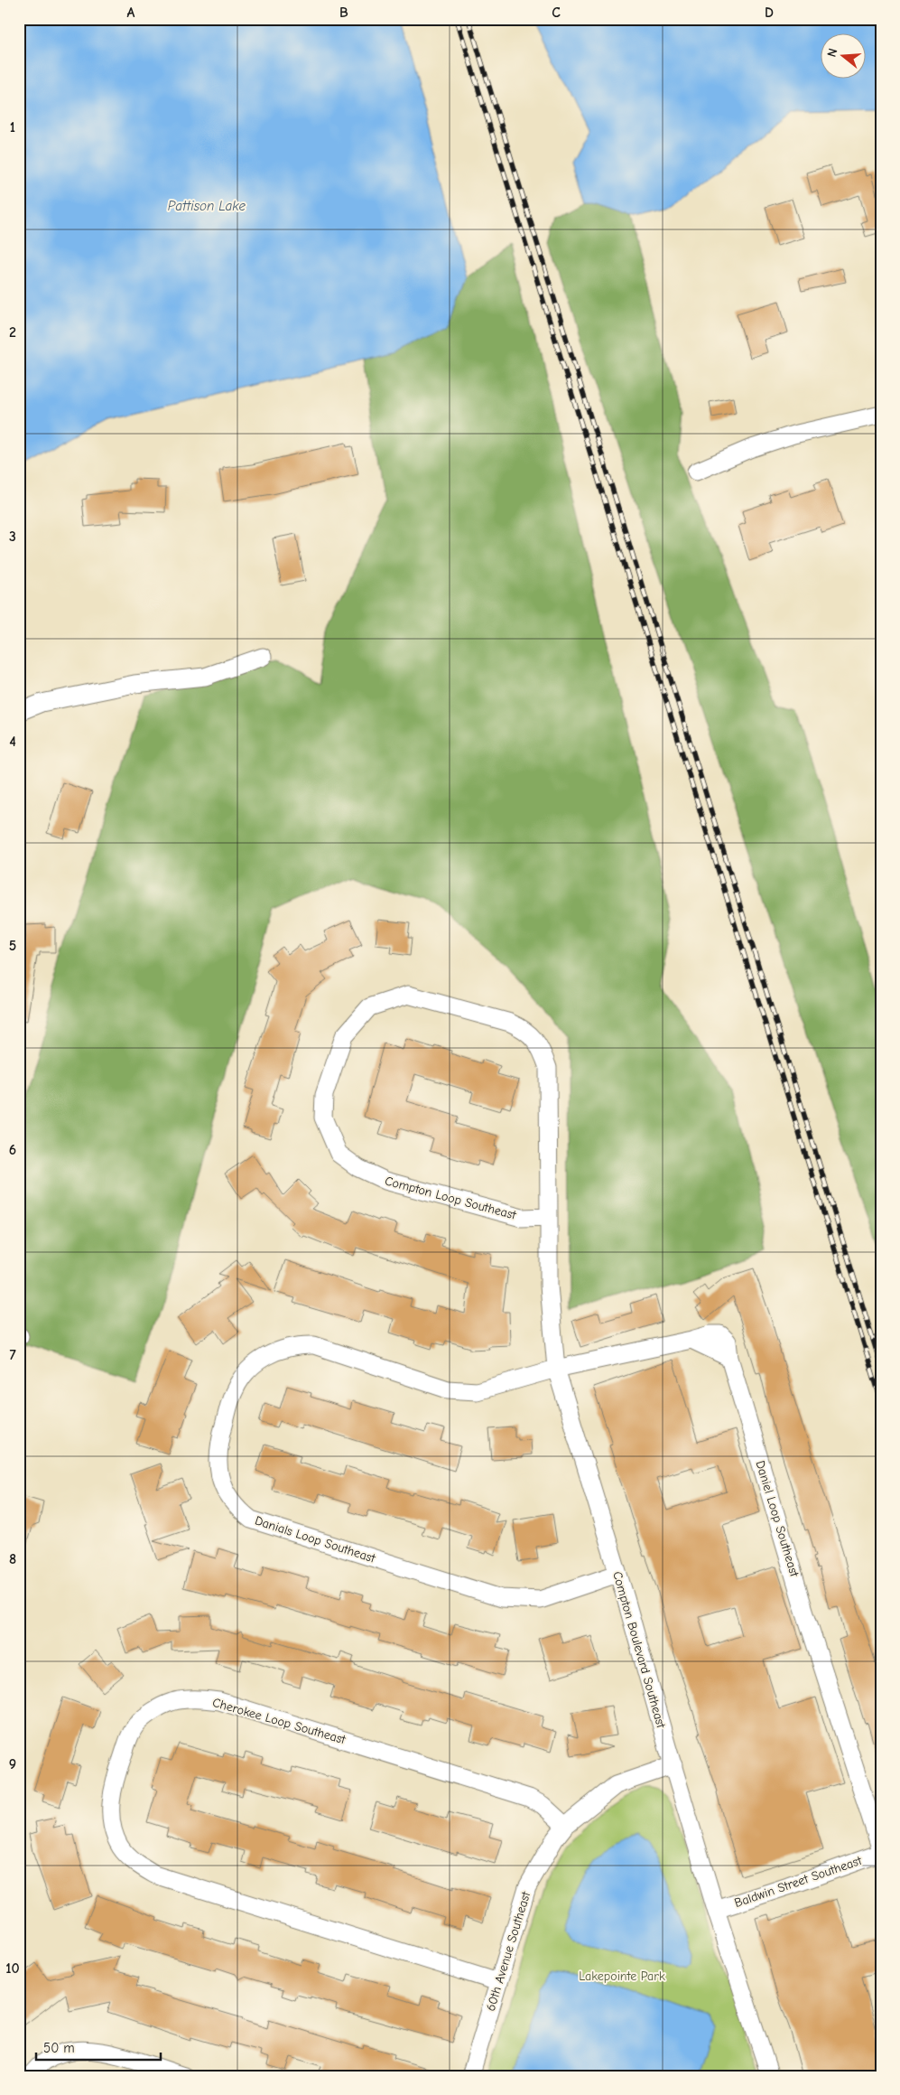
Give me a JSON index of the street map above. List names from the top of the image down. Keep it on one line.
{"streets":{"street":["Compton Loop Southeast","Daniel Loop Southeast","Danials Loop Southeast","Compton Boulevard Southeast","Cherokee Loop Southeast","Baldwin Street Southeast","60th Avenue Southeast"]},"crossings":[["Compton Loop Southeast","Compton Boulevard Southeast"],["Daniel Loop Southeast","Danials Loop Southeast"],["Daniel Loop Southeast","Compton Boulevard Southeast"],["Daniel Loop Southeast","Baldwin Street Southeast"],["Danials Loop Southeast","Compton Boulevard Southeast"],["Compton Boulevard Southeast","Baldwin Street Southeast"],["Compton Boulevard Southeast","60th Avenue Southeast"],["Cherokee Loop Southeast","60th Avenue Southeast"]],"water":["Pattison Lake"],"parks":["Lakepointe Park"],"scale_bar":"50 m","north":"left","grid":{"columns":["A","B","C","D"],"rows":["1","2","3","4","5","6","7","8","9","10"]}}
